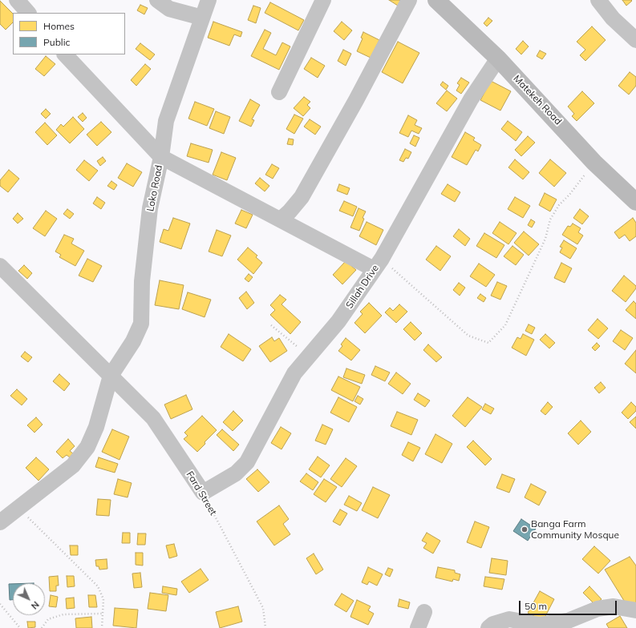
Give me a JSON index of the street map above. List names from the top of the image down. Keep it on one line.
{"streets":{"street":["Matekeh Road","Loko Road","Sillah Drive","Fard Street"]},"crossings":[["Matekeh Road","Sillah Drive"],["Loko Road","Fard Street"],["Sillah Drive","Fard Street"]],"places":["Banga Farm Community Mosque"],"legend":["Homes","Public"],"scale_bar":"50 m","north":"bottom right"}
